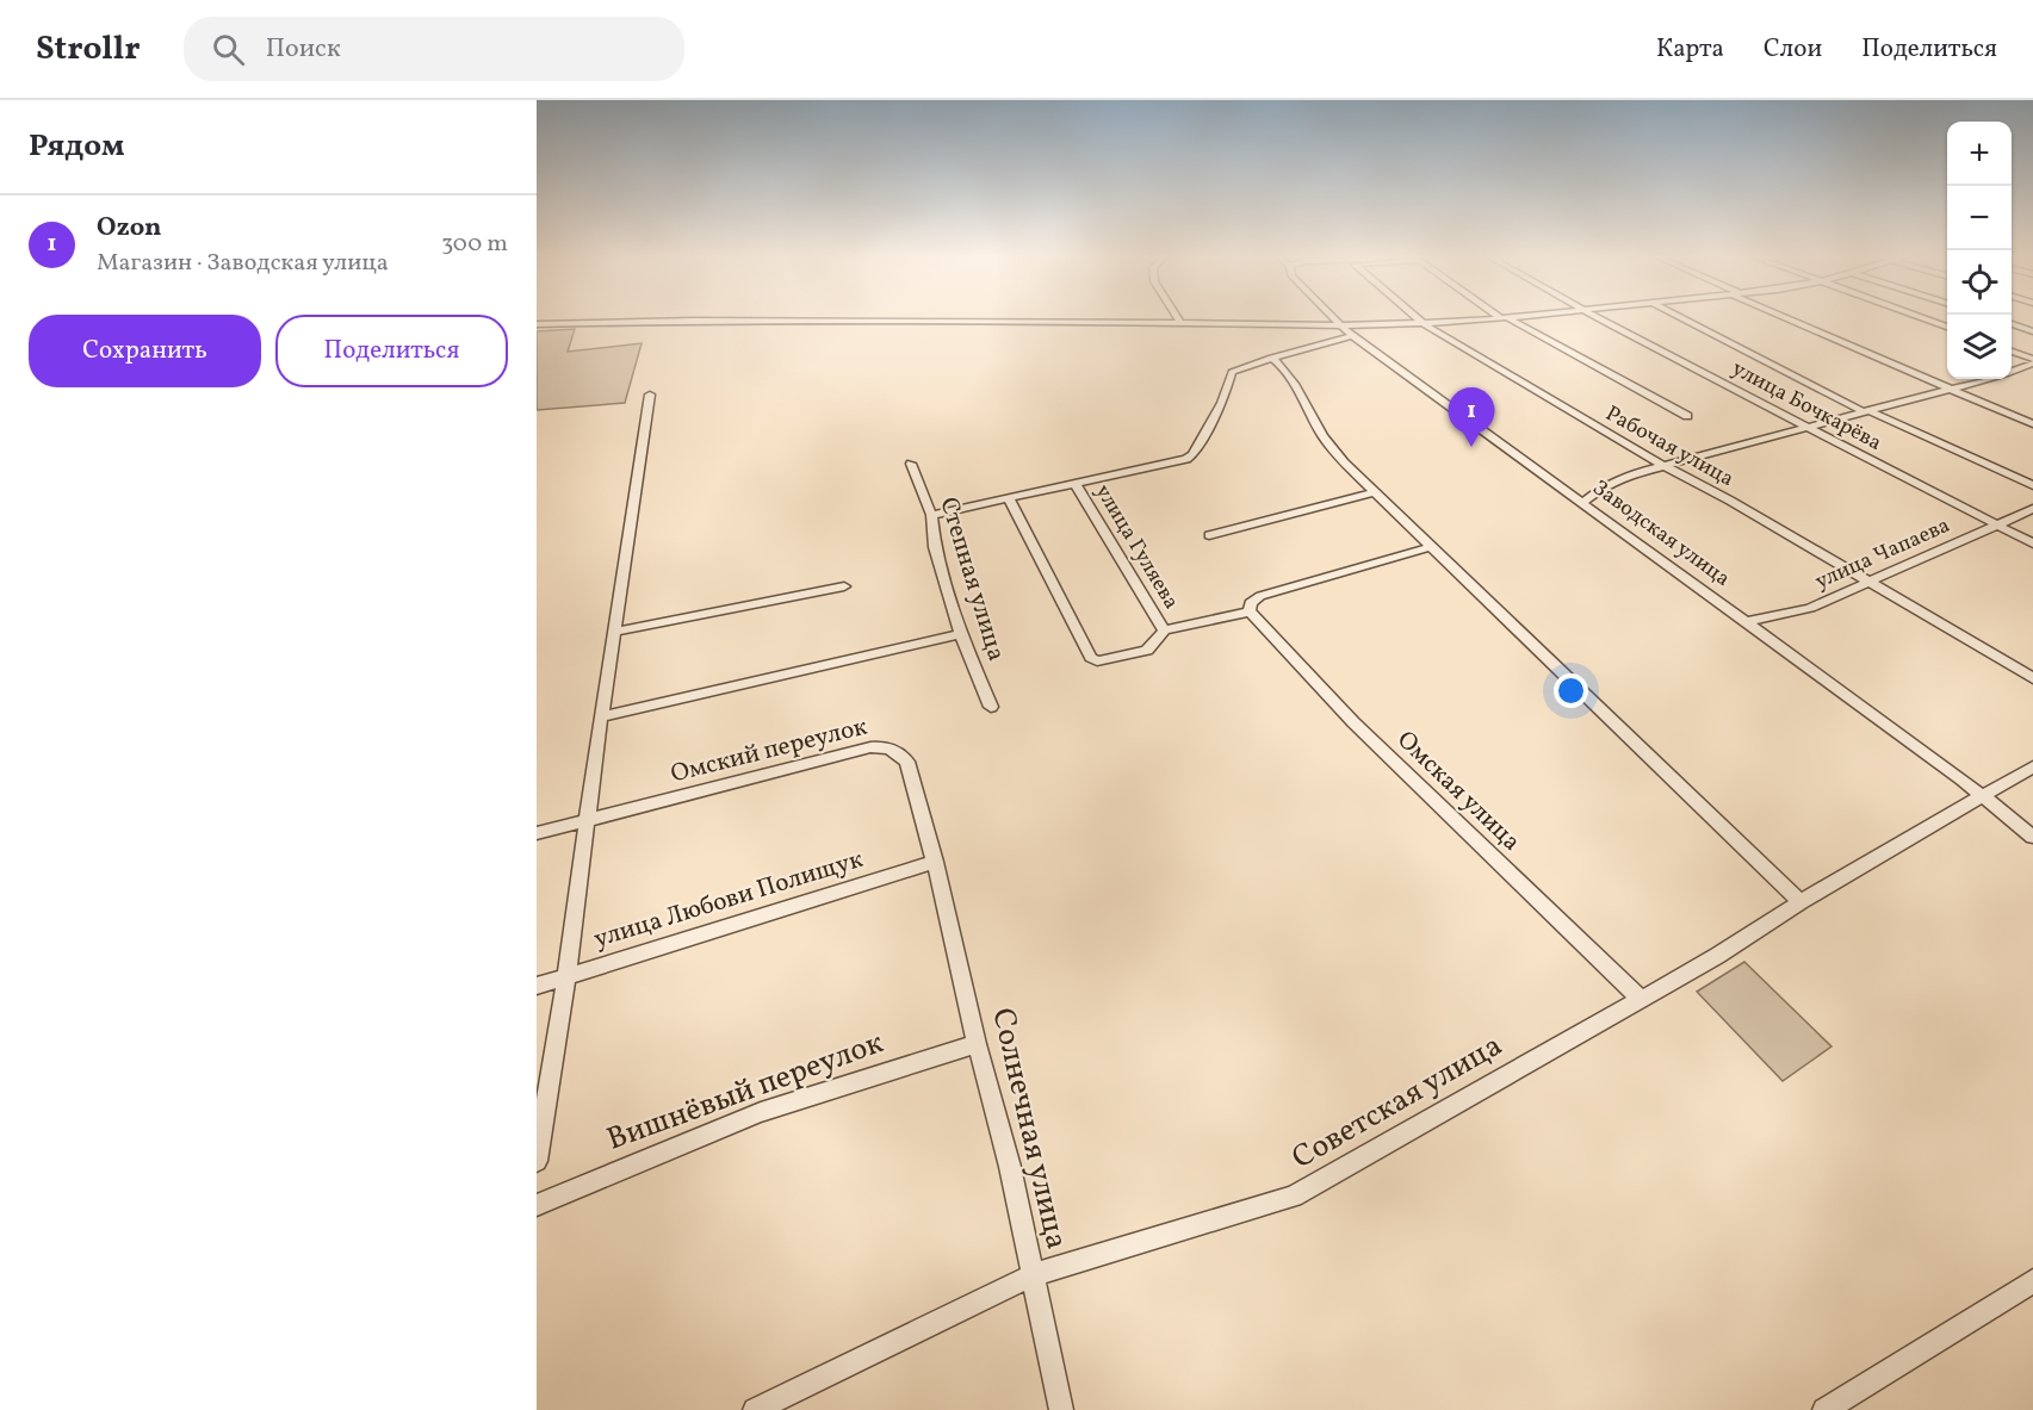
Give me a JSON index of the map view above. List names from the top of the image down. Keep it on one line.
{"streets":{"street":["улица Бочкарёва","Рабочая улица","Заводская улица","улица Гуляева","улица Чапаева","Степная улица","Омский переулок","Омская улица","улица Любови Полищук","Вишнёвый переулок","Советская улица","Солнечная улица"]},"crossings":[["улица Бочкарёва","улица Чапаева"],["Рабочая улица","улица Чапаева"],["Заводская улица","улица Чапаева"],["Заводская улица","Советская улица"],["Омский переулок","улица Любови Полищук"],["Омский переулок","Солнечная улица"],["Омская улица","Советская улица"],["улица Любови Полищук","Солнечная улица"],["Вишнёвый переулок","Солнечная улица"],["Советская улица","Солнечная улица"]],"page":{"header":"Strollr","search":"Поиск","nav":["Карта","Слои","Поделиться"],"heading":"Рядом","map_buttons":["+","−"],"list":[{"mark":"1","name":"Ozon","note":"Магазин · Заводская улица","value":"300 m"}],"buttons":["Сохранить","Поделиться"],"pins":"1"}}
